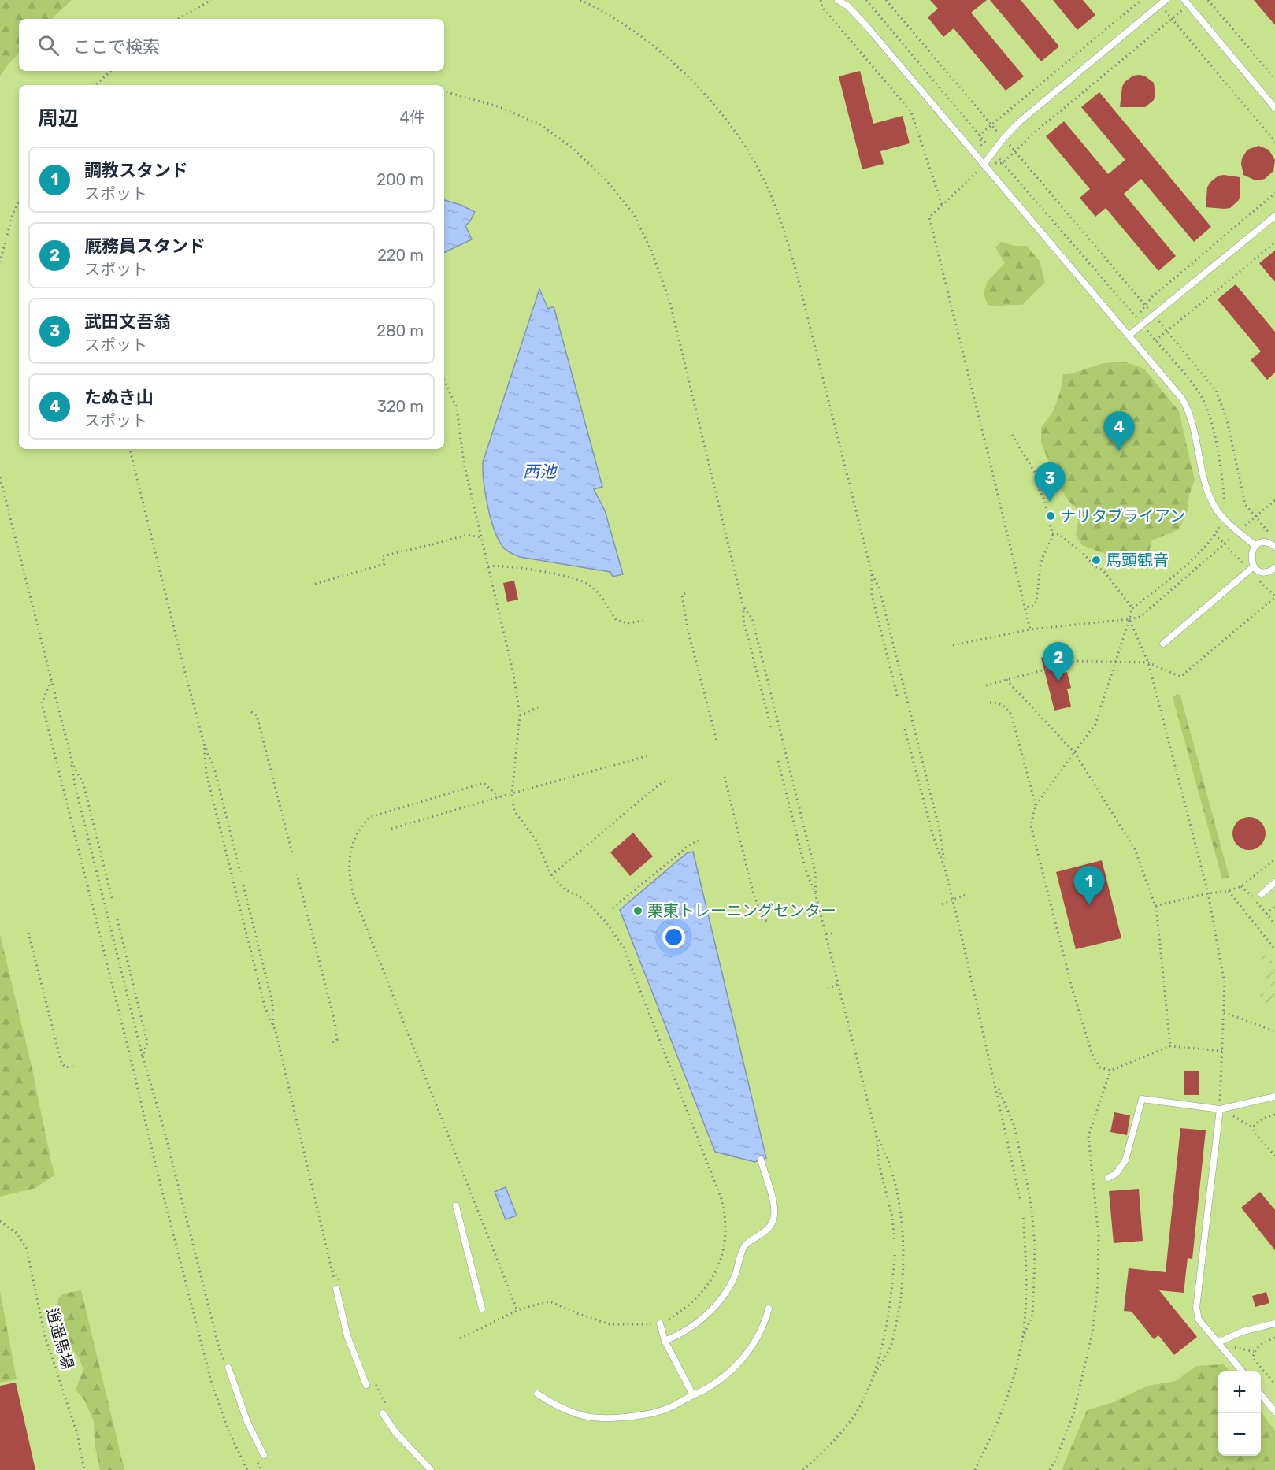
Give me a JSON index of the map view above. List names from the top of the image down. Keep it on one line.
{"streets":{"path":["逍遥馬場"]},"water":["西池"],"places":["ナリタブライアン","馬頭観音","栗東トレーニングセンター"],"page":{"search":"ここで検索","heading":["周辺","4件"],"list":[{"mark":"1","name":"調教スタンド","note":"スポット","value":"200 m"},{"mark":"2","name":"厩務員スタンド","note":"スポット","value":"220 m"},{"mark":"3","name":"武田文吾翁","note":"スポット","value":"280 m"},{"mark":"4","name":"たぬき山","note":"スポット","value":"320 m"}],"pins":["4","3","2","1"],"map_buttons":["+","−"]}}
